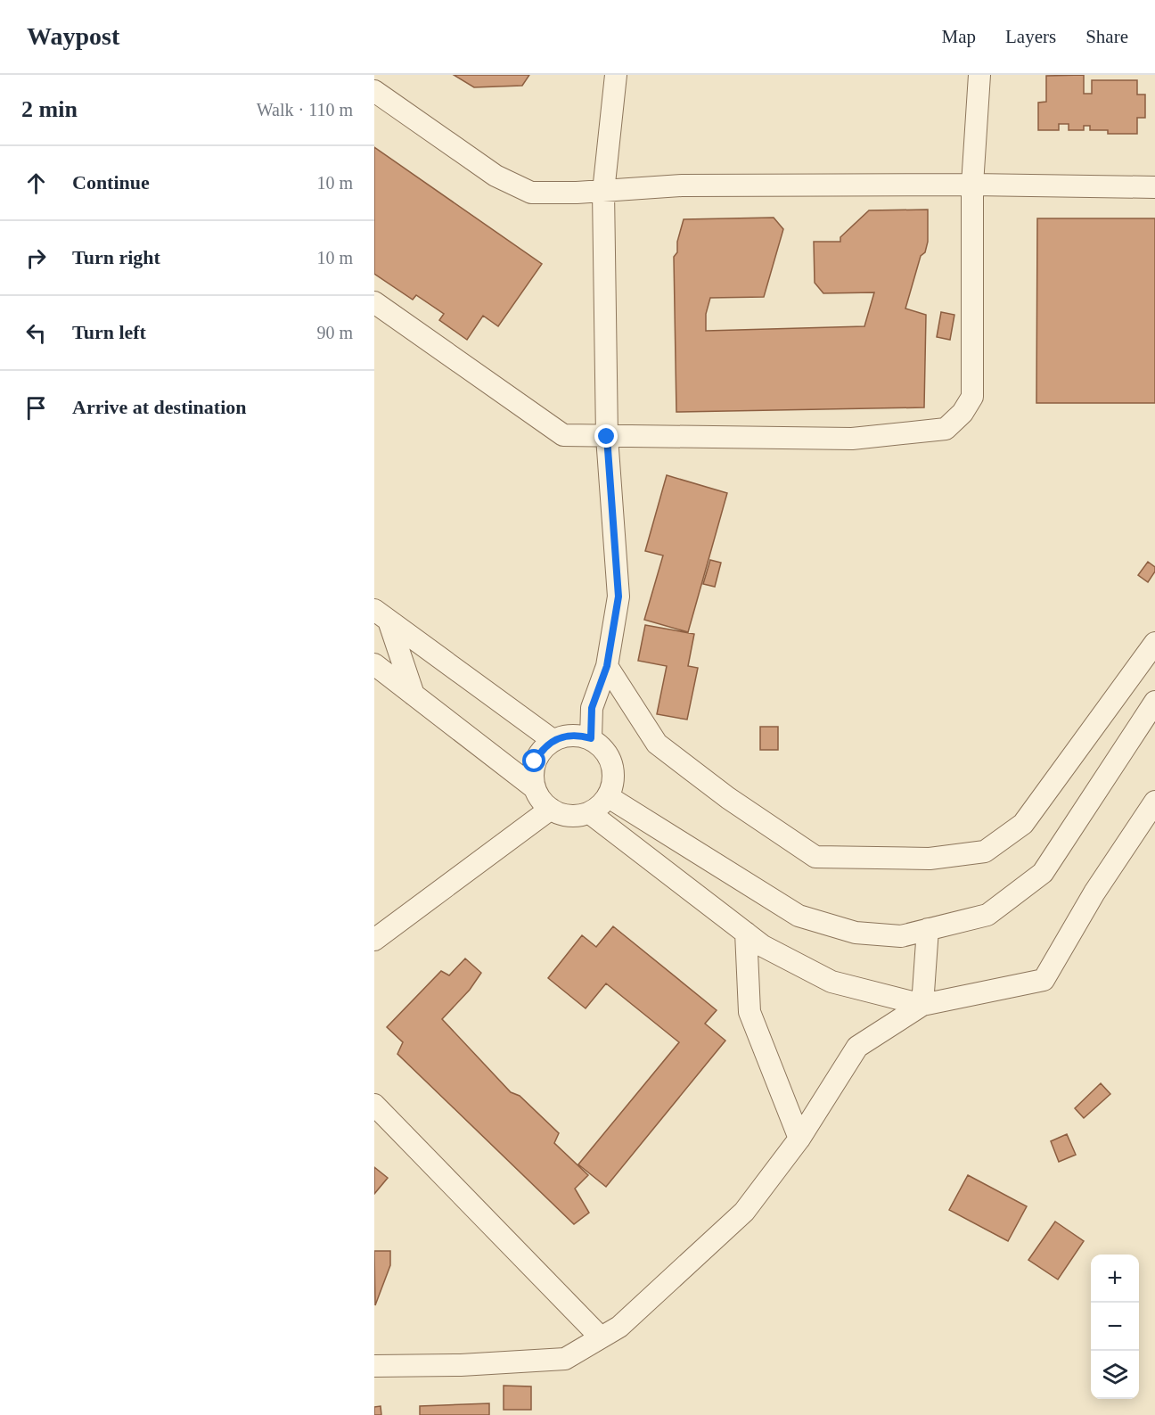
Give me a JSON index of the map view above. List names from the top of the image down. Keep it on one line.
{"page":{"header":"Waypost","nav":["Map","Layers","Share"],"heading":["2 min","Walk · 110 m"],"list":[["Continue","10 m"],["Turn right","10 m"],["Turn left","90 m"],"Arrive at destination"],"map_buttons":["+","−"]}}
